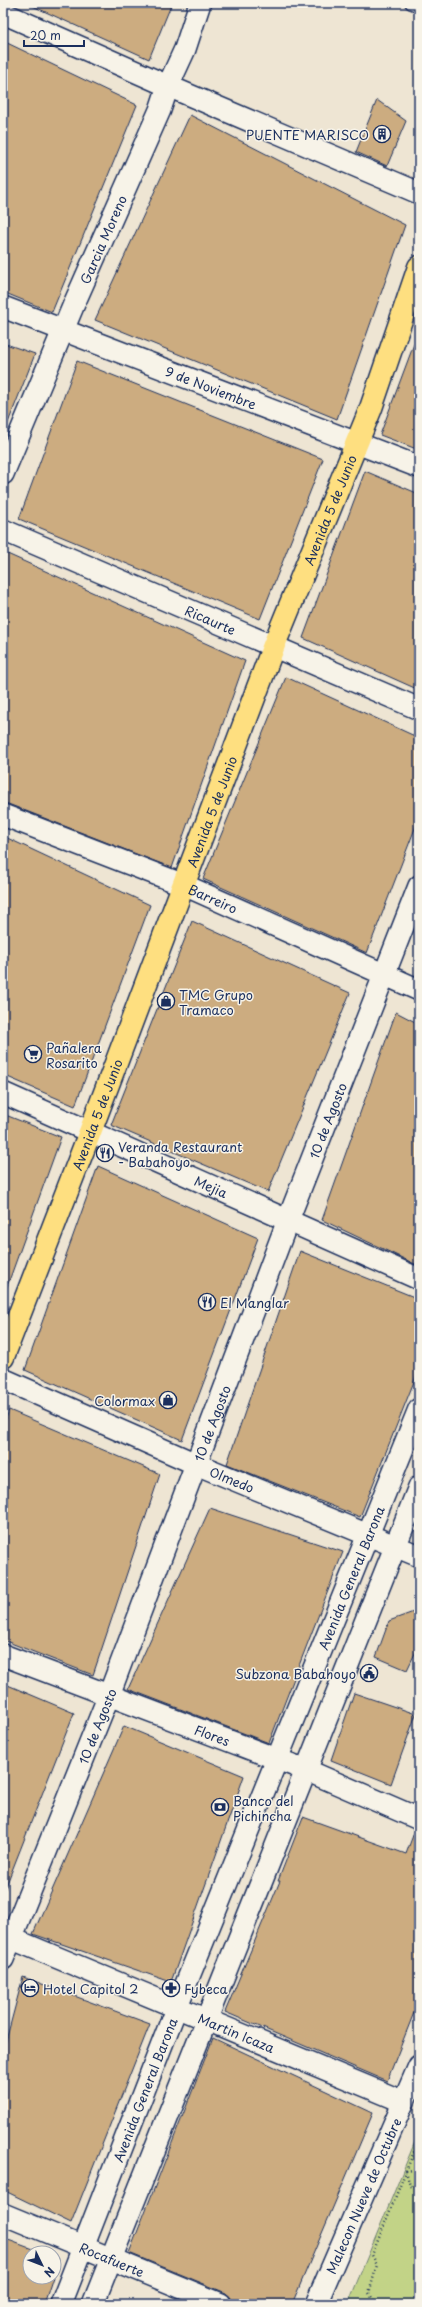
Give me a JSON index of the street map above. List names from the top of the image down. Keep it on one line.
{"streets":{"main road":["Avenida 5 de Junio"],"street":["Garcia Moreno","9 de Noviembre","Ricaurte","Barreiro","10 de Agosto","Mejia","Olmedo","Avenida General Barona","Flores","Martin Icaza","Malecon Nueve de Octubre","Rocafuerte"]},"crossings":[["Garcia Moreno","9 de Noviembre"],["9 de Noviembre","Avenida 5 de Junio"],["Avenida 5 de Junio","Ricaurte"],["Avenida 5 de Junio","Barreiro"],["Avenida 5 de Junio","Mejia"],["Barreiro","10 de Agosto"],["10 de Agosto","Mejia"],["10 de Agosto","Olmedo"],["10 de Agosto","Flores"],["10 de Agosto","Martin Icaza"],["Olmedo","Avenida General Barona"],["Avenida General Barona","Flores"],["Avenida General Barona","Martin Icaza"],["Avenida General Barona","Rocafuerte"],["Martin Icaza","Malecon Nueve de Octubre"]],"places":{"building":["PUENTE MARISCO"],"shop":["TMC Grupo Tramaco","Colormax"],"supermarket":["Pañalera Rosarito"],"restaurant":["Veranda Restaurant - Babahoyo","El Manglar"],"public building":["Subzona Babahoyo"],"bank":["Banco del Pichincha"],"hotel":["Hotel Capitol 2"],"pharmacy":["Fybeca"]},"scale_bar":"20 m","north":"bottom right"}
